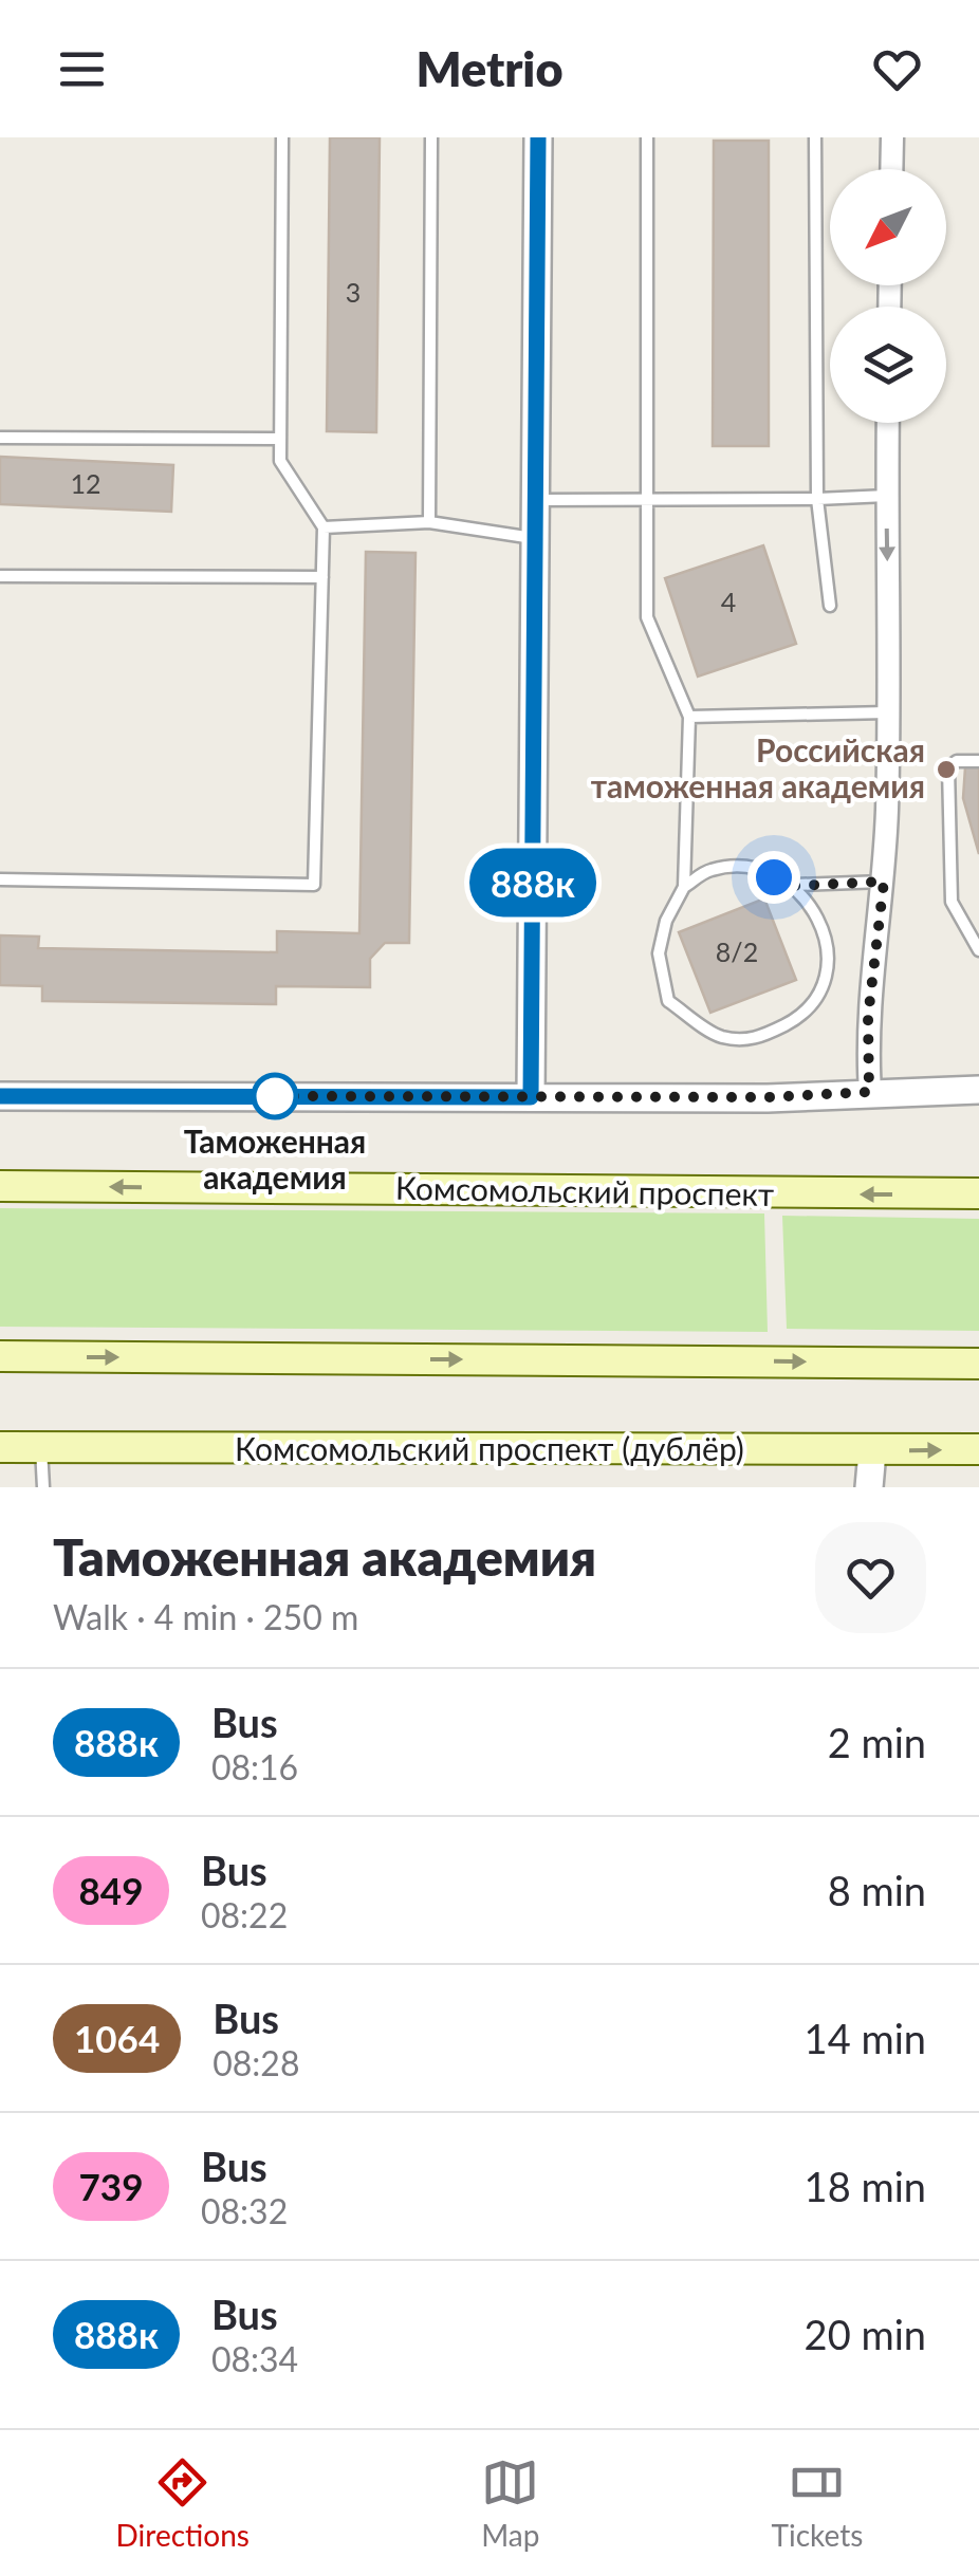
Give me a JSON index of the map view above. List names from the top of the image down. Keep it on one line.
{"streets":{"main road":["Комсомольский проспект","Комсомольский проспект (дублёр)"]},"places":["Российская таможенная академия","Таможенная академия"],"lines":["bus line 888к"],"house_numbers":["3","12","4","8/2"],"north":"bottom left","page":{"header":"Metrio","on_map":"888к","heading":["Таможенная академия","Walk · 4 min · 250 m"],"list":[{"mark":"888к","name":"Bus","note":"08:16","value":"2 min"},{"mark":"849","name":"Bus","note":"08:22","value":"8 min"},{"mark":"1064","name":"Bus","note":"08:28","value":"14 min"},{"mark":"739","name":"Bus","note":"08:32","value":"18 min"},{"mark":"888к","name":"Bus","note":"08:34","value":"20 min"}],"tabs":["Directions","Map","Tickets"]}}
